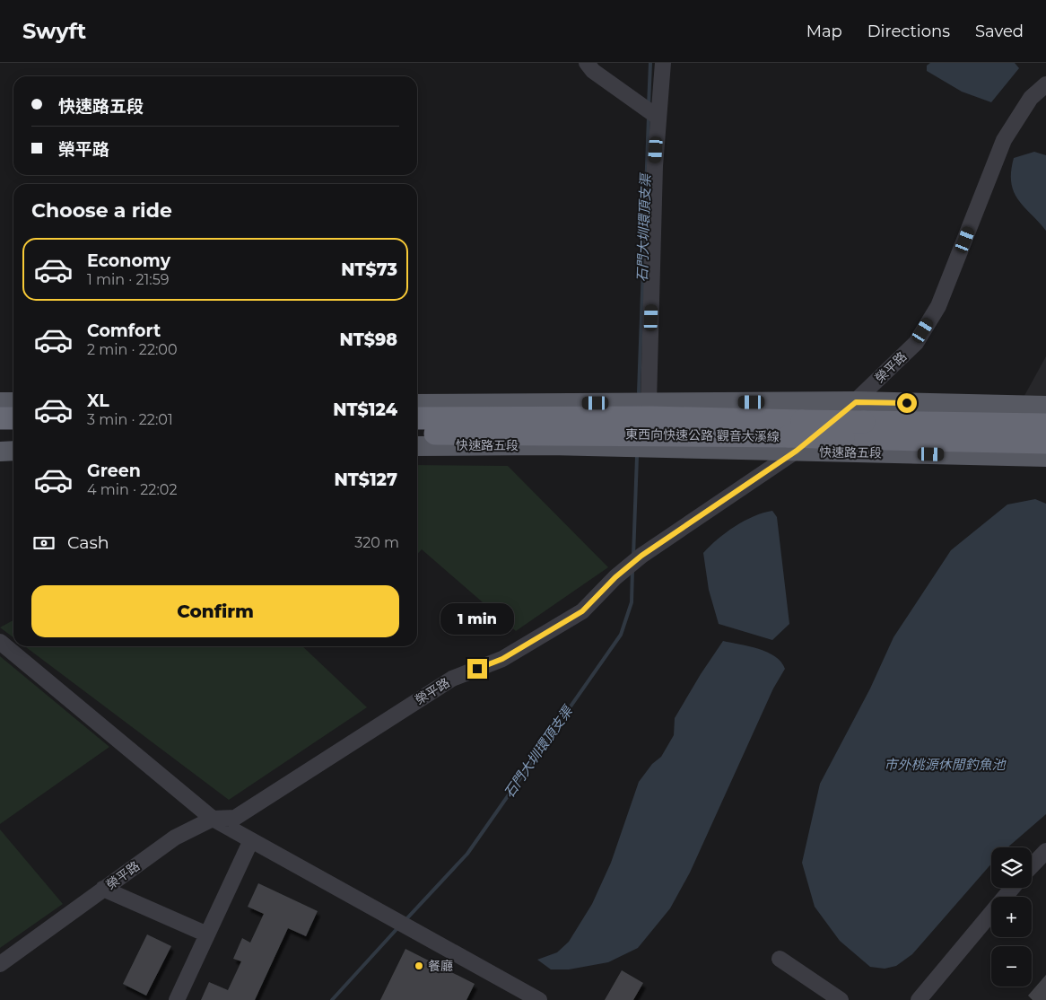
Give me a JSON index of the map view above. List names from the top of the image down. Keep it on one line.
{"streets":{"highway":["東西向快速公路 觀音大溪線"],"main road":["快速路五段"],"street":["榮平路"]},"crossings":[["榮平路","東西向快速公路 觀音大溪線"],["榮平路","快速路五段"],["東西向快速公路 觀音大溪線","快速路五段"]],"water":["石門大圳環頂支渠","市外桃源休閒釣魚池"],"places":["餐廳"],"page":{"header":"Swyft","nav":["Map","Directions","Saved"],"banner":["快速路五段","榮平路"],"heading":"Choose a ride","list":[{"name":"Economy","note":"1 min · 21:59","value":"NT$73"},{"name":"Comfort","note":"2 min · 22:00","value":"NT$98"},{"name":"XL","note":"3 min · 22:01","value":"NT$124"},{"name":"Green","note":"4 min · 22:02","value":"NT$127"}],"pay":["Cash","320 m"],"buttons":"Confirm","bubble":"1 min","map_buttons":["+","−"]}}
